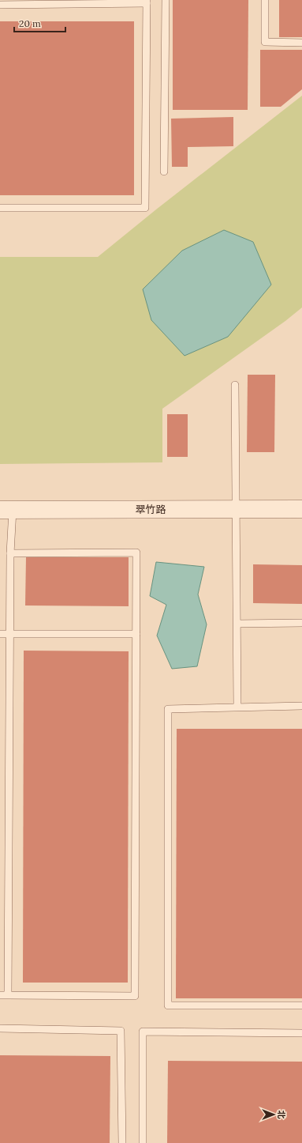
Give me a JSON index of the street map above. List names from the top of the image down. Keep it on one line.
{"streets":{"street":["翠竹路"]},"scale_bar":"20 m","north":"right"}
